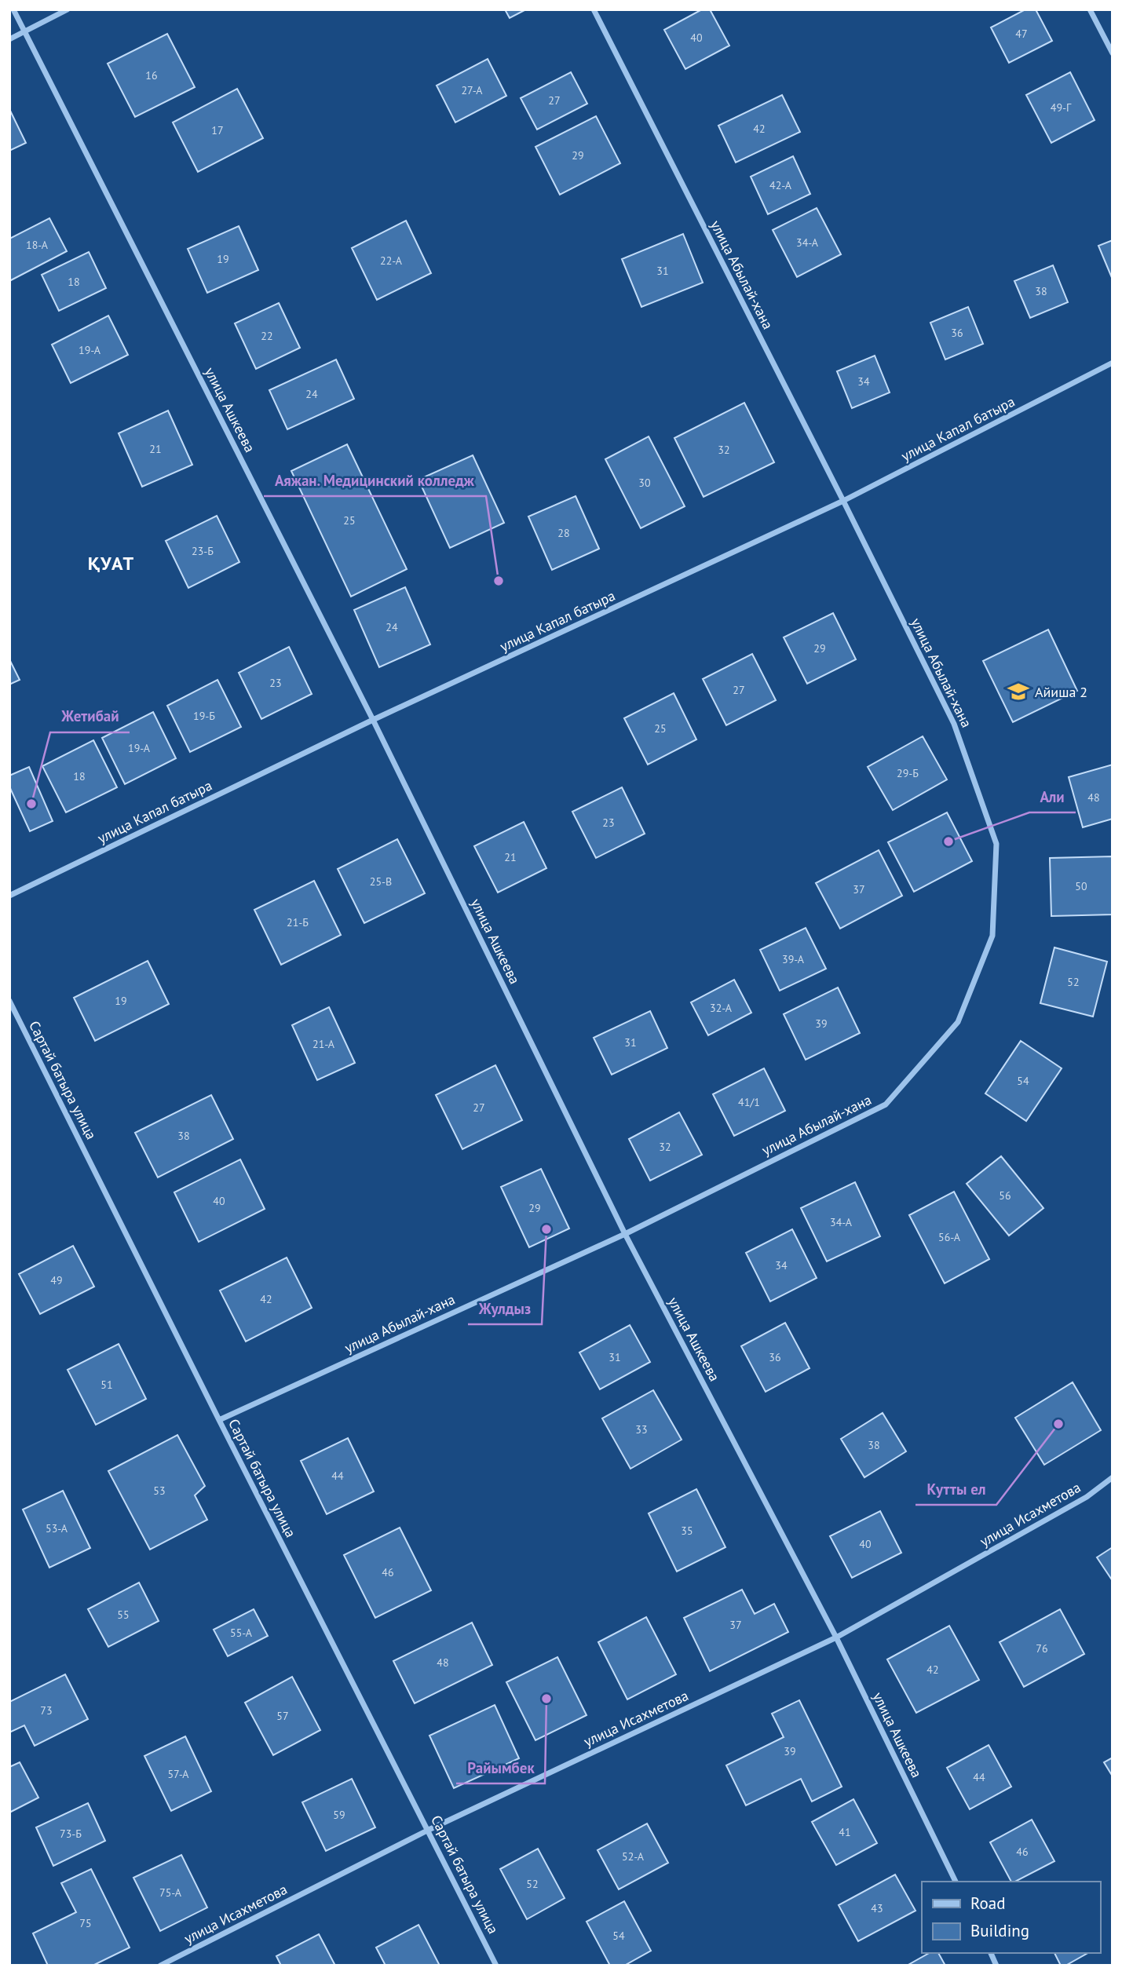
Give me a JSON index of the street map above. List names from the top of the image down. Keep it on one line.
{"streets":{"street":["улица Абылай-хана","улица Ашкеева","улица Капал батыра","Сартай батыра улица","улица Исахметова"]},"crossings":[["улица Абылай-хана","улица Ашкеева"],["улица Абылай-хана","улица Капал батыра"],["улица Абылай-хана","Сартай батыра улица"],["улица Ашкеева","улица Капал батыра"],["улица Ашкеева","улица Исахметова"],["Сартай батыра улица","улица Исахметова"]],"districts":["ҚУАТ"],"places":{"other":["Аяжан. Медицинский колледж","Жетибай","Али","Жулдыз","Кутты ел","Райымбек"],"school or university":["Айиша 2"]},"house_numbers":["47","40","16","27-А","27","49-Г","42","17","29","42-А","34-А","18-А","19","22-А","31","18","38","36","22","19-А","34","24","21","32","30","25","28","23-Б","24","29","23","27","19-Б","25","19-А","29-Б","18","48","23","21","25-В","50","37","21-Б","39-А","52","19","32-А","39","31","21-А","54","41/1","27","38","32","56","40","29","34-А","56-А","34","49","42","31","36","51","33","38","44","53","53-А","35","40","46","55","37","55-А","76","48","42","73","57","39","57-А","44","59","41","73-Б","46","52-А","52","75-А","43","75","54"],"legend":["Road","Building"]}
